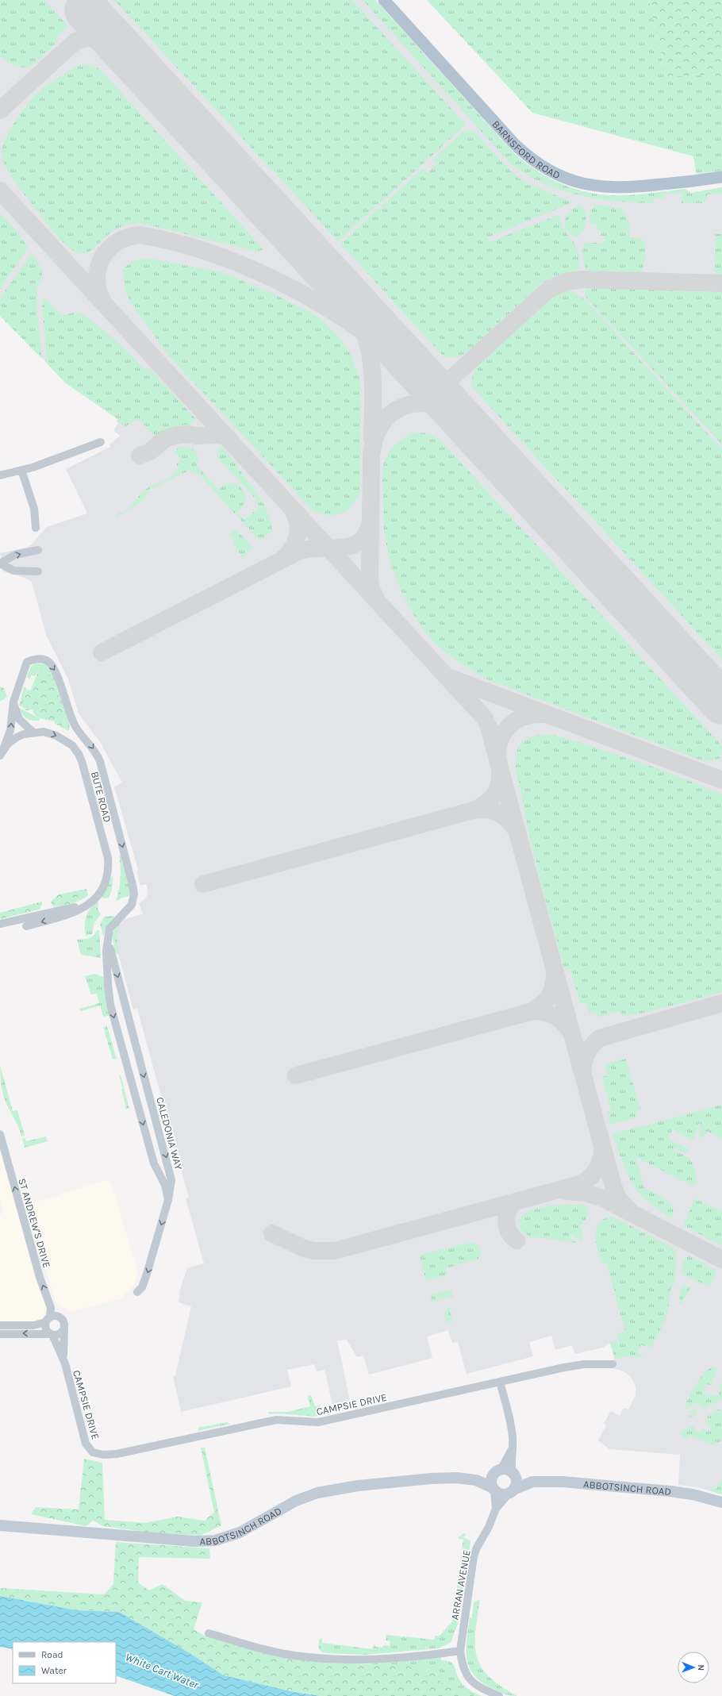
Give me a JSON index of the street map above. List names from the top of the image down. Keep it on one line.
{"streets":{"main road":["BARNSFORD ROAD"],"street":["BUTE ROAD","CALEDONIA WAY","ST ANDREW'S DRIVE","CAMPSIE DRIVE","ABBOTSINCH ROAD","ARRAN AVENUE"]},"crossings":[["ST ANDREW'S DRIVE","CAMPSIE DRIVE"],["ABBOTSINCH ROAD","ARRAN AVENUE"]],"one_way":["BUTE ROAD","CALEDONIA WAY","ST ANDREW'S DRIVE"],"water":["White Cart Water"],"legend":["Road","Water"],"north":"right"}
